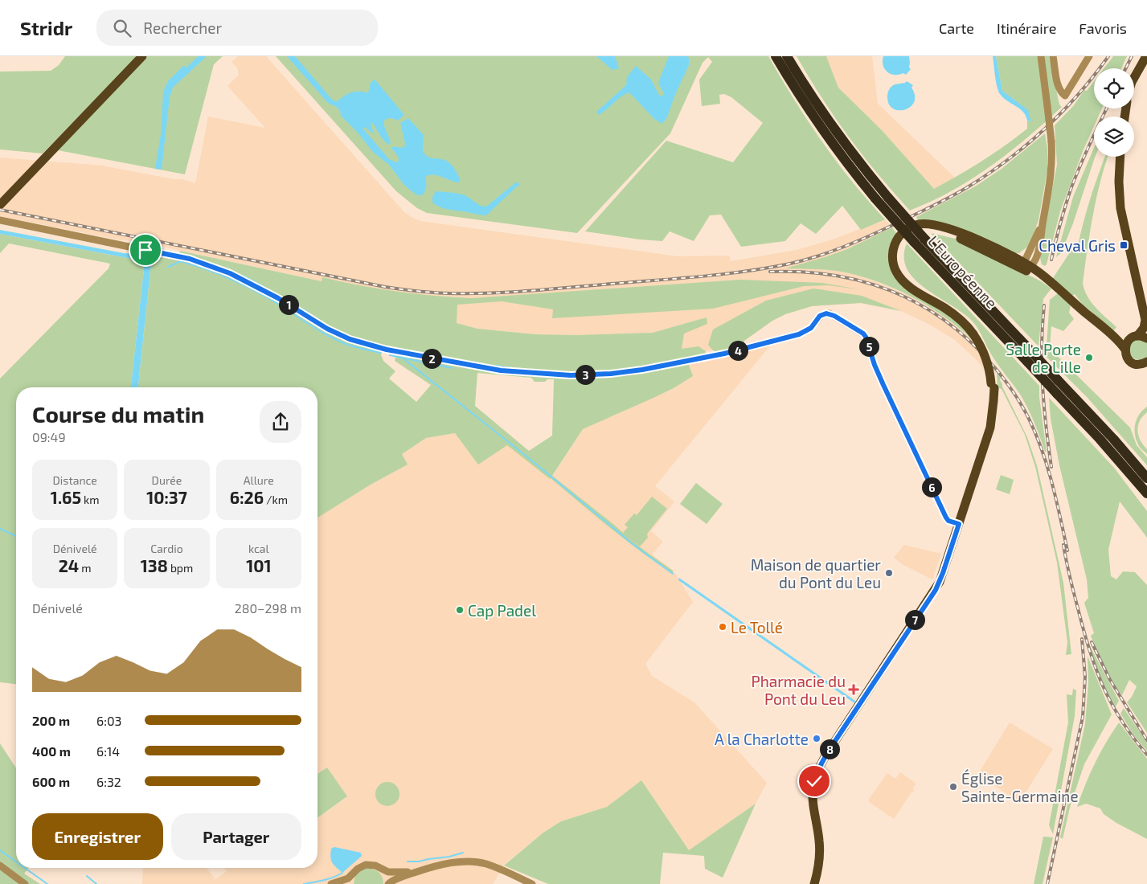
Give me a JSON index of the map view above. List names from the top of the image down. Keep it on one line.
{"streets":{"highway":["L'Européenne"]},"places":{"transit":["Cheval Gris"],"other":["Salle Porte de Lille","Maison de quartier du Pont du Leu","Cap Padel","Le Tollé","A la Charlotte","Église Sainte-Germaine"],"health":["Pharmacie du Pont du Leu"]},"page":{"header":"Stridr","search":"Rechercher","nav":["Carte","Itinéraire","Favoris"],"pins":["1","5","4","2","3","6","7","8"],"heading":["Course du matin","09:49"],"stats":[["Distance","1.65 km"],["Durée","10:37"],["Allure","6:26 /km"],["Dénivelé","24 m"],["Cardio","138 bpm"],["kcal","101"]],"chart":["Dénivelé","280–298 m"],"list":[{"name":"200 m","note":"6:03"},{"name":"400 m","note":"6:14"},{"name":"600 m","note":"6:32"}],"buttons":["Enregistrer","Partager"]}}
